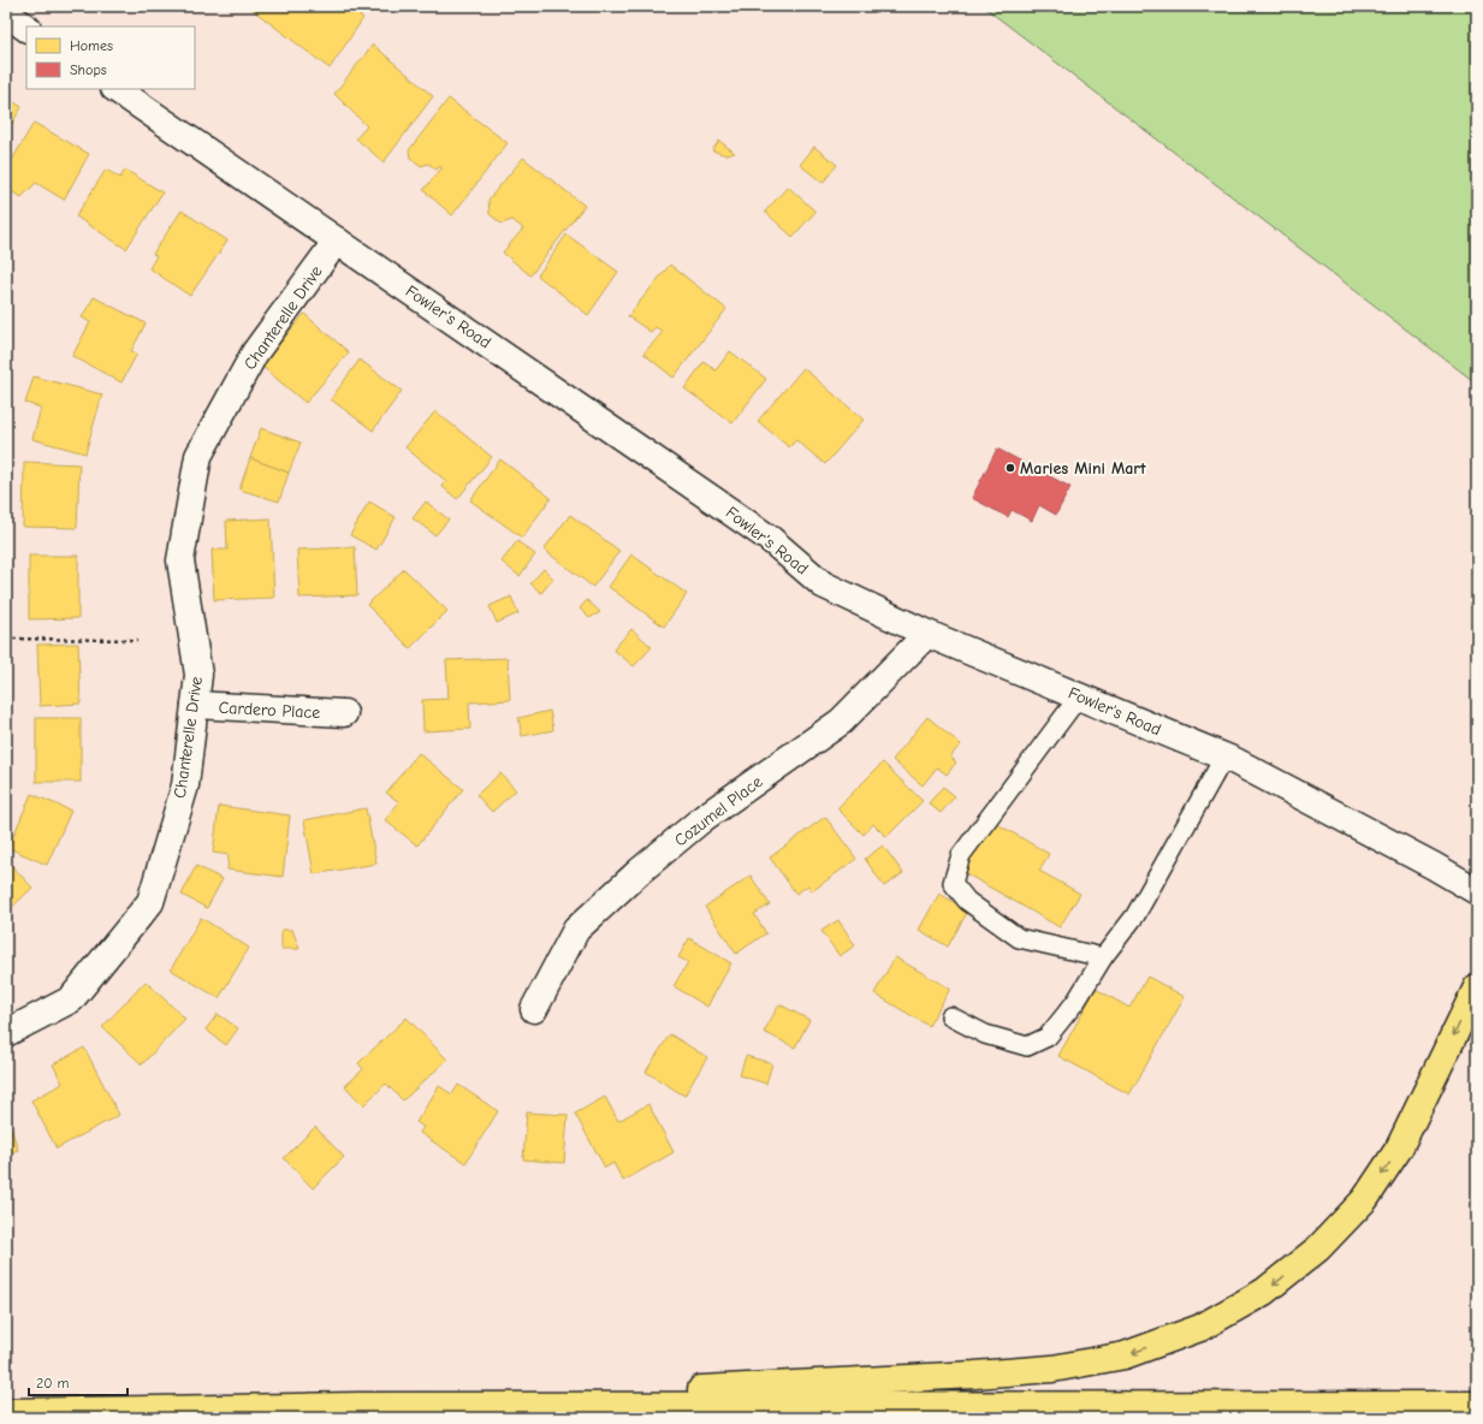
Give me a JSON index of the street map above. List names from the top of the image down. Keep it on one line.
{"streets":{"street":["Fowler's Road","Chanterelle Drive","Cardero Place","Cozumel Place"]},"crossings":[["Fowler's Road","Chanterelle Drive"],["Fowler's Road","Cozumel Place"],["Chanterelle Drive","Cardero Place"]],"places":["Maries Mini Mart"],"legend":["Homes","Shops"],"scale_bar":"20 m"}
